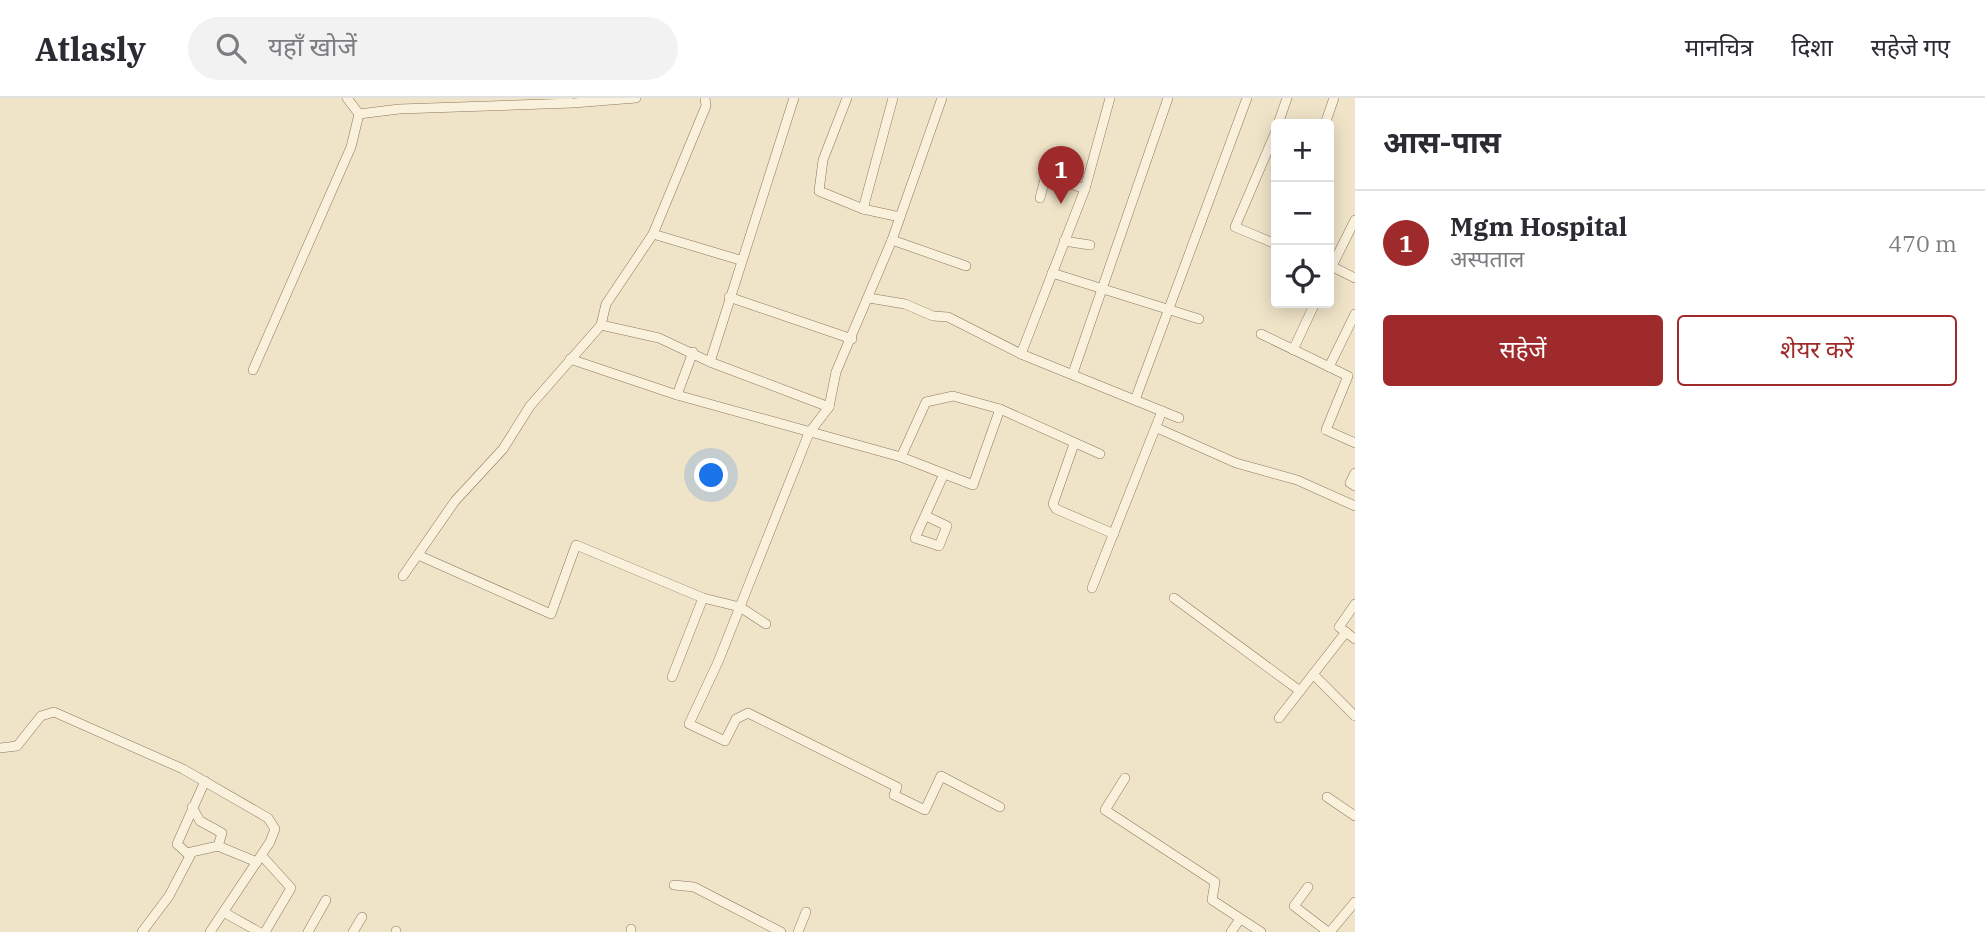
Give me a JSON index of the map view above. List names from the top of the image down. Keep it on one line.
{"page":{"header":"Atlasly","search":"यहाँ खोजें","nav":["मानचित्र","दिशा","सहेजे गए"],"heading":"आस-पास","map_buttons":["+","−"],"pins":"1","list":[{"mark":"1","name":"Mgm Hospital","note":"अस्पताल","value":"470 m"}],"buttons":["सहेजें","शेयर करें"]}}
